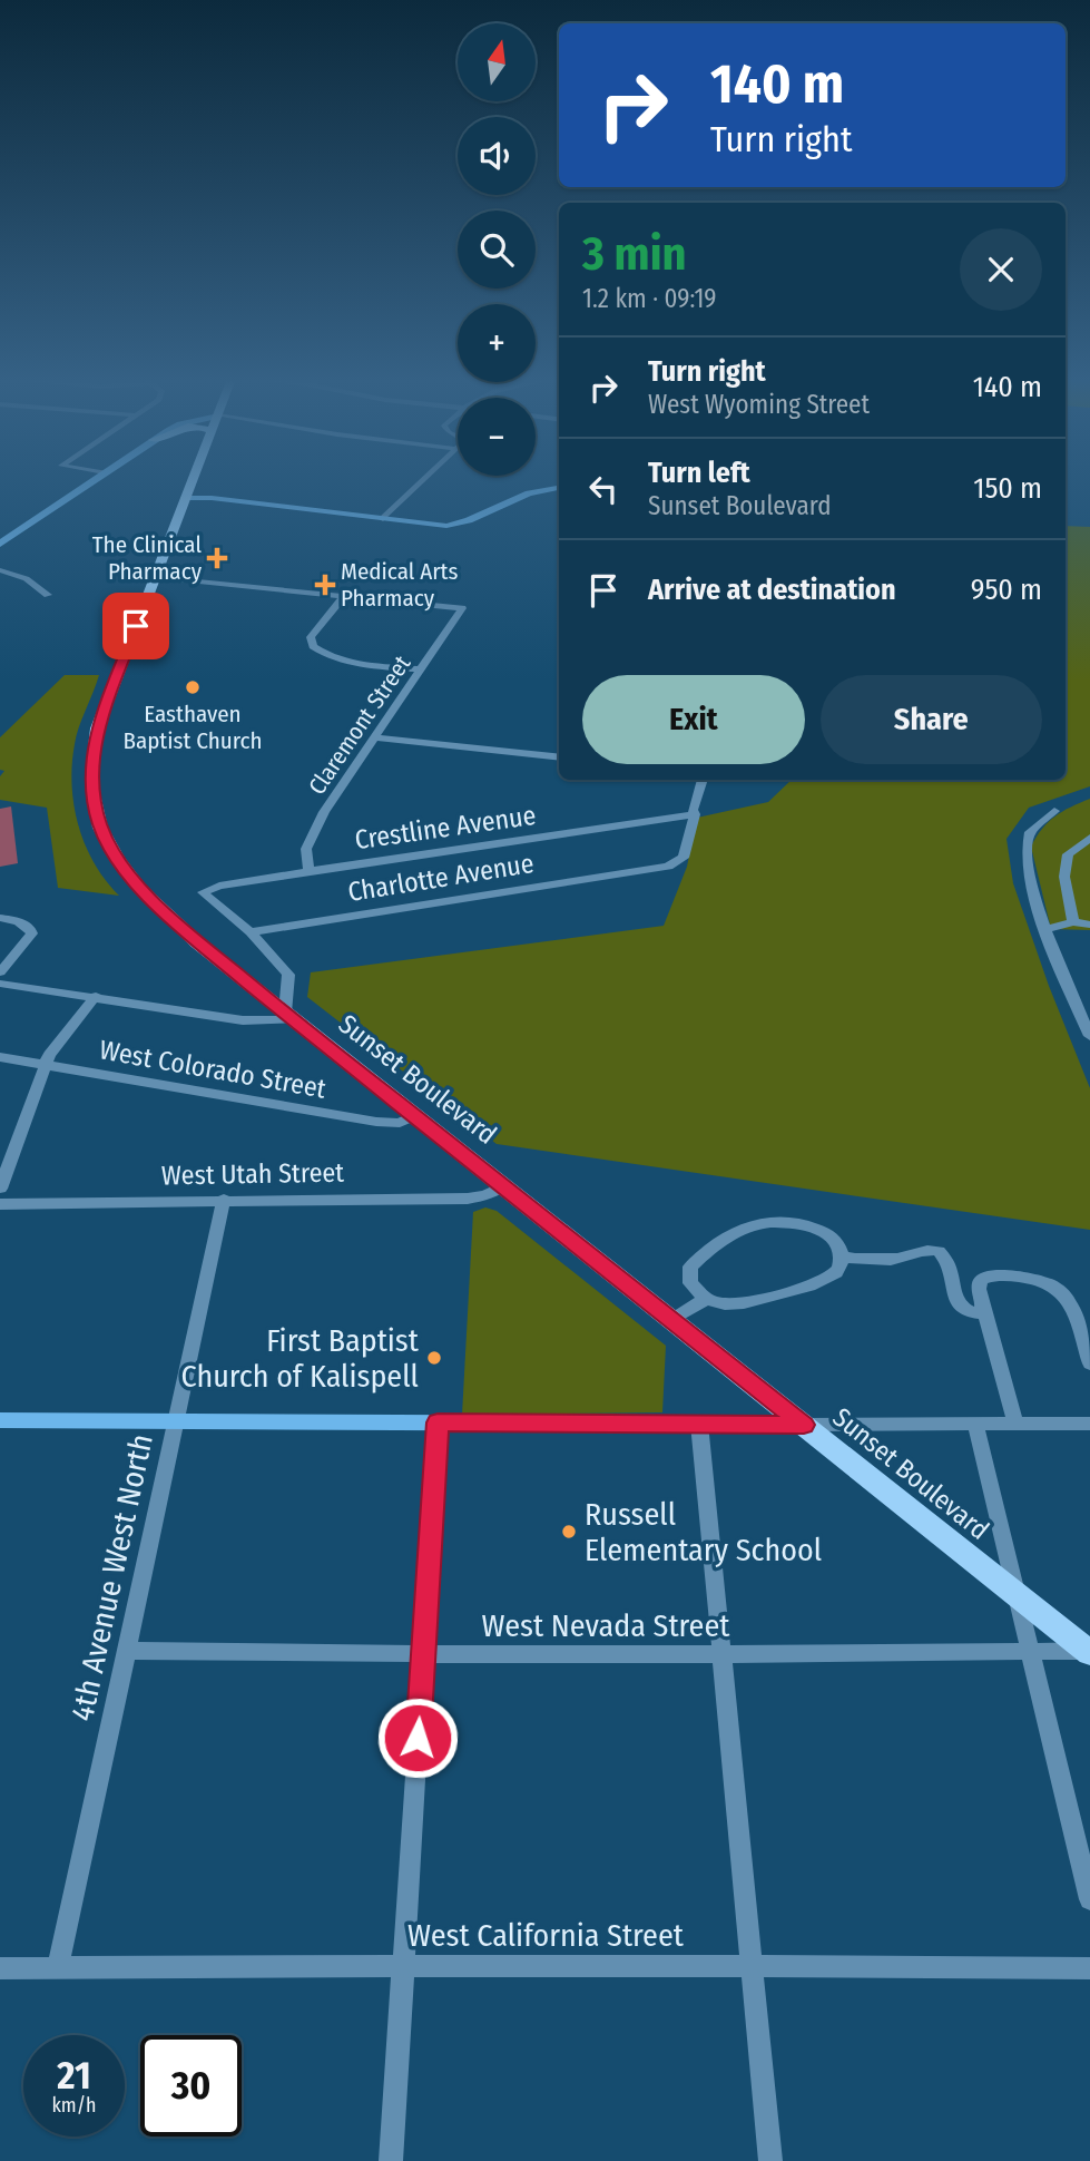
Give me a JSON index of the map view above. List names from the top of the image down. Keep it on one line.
{"streets":{"main road":["Sunset Boulevard"],"street":["Claremont Street","Crestline Avenue","Charlotte Avenue","West Colorado Street","West Utah Street","4th Avenue West North","West Nevada Street","West California Street"]},"crossings":[["Claremont Street","Crestline Avenue"],["Crestline Avenue","Charlotte Avenue"],["West Colorado Street","Sunset Boulevard"],["Sunset Boulevard","West Utah Street"],["Sunset Boulevard","West Nevada Street"],["West Utah Street","4th Avenue West North"],["4th Avenue West North","West Nevada Street"],["4th Avenue West North","West California Street"]],"places":{"health":["The Clinical Pharmacy","Medical Arts Pharmacy"],"other":["Easthaven Baptist Church","First Baptist Church of Kalispell","Russell Elementary School"]},"north":"top","page":{"map_buttons":["+","−"],"turn":["140 m","Turn right"],"heading":["3 min","1.2 km · 09:19"],"list":[{"name":"Turn right","note":"West Wyoming Street","value":"140 m"},{"name":"Turn left","note":"Sunset Boulevard","value":"150 m"},{"name":"Arrive at destination","value":"950 m"}],"buttons":["Exit","Share"],"speed":"21 km/h","limit":"30"}}
